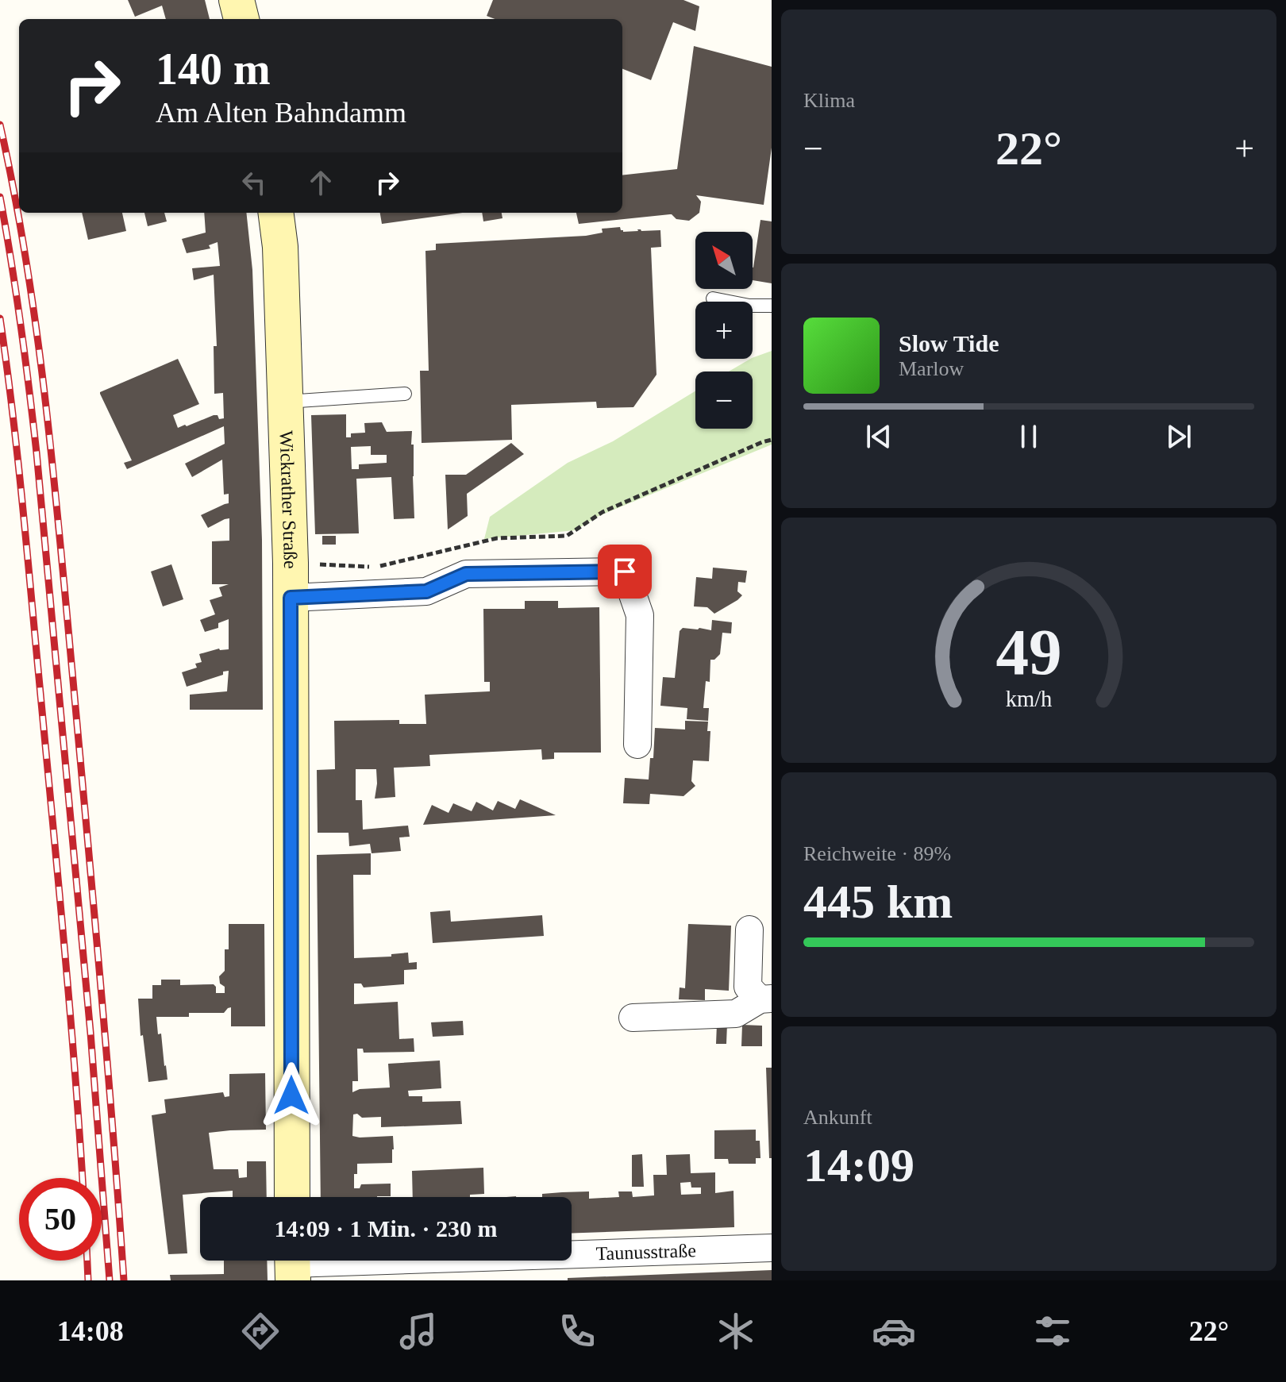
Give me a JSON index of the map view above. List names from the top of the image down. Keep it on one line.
{"streets":{"main road":["Wickrather Straße"],"street":["Taunusstraße"]},"north":"top left","page":{"tile":["Klima",["Reichweite · 89%","445 km"],["Ankunft","14:09"]],"turn":["140 m","Am Alten Bahndamm"],"heat":["−","22°","+"],"map_buttons":["+","−"],"song":["Slow Tide","Marlow"],"limit":"50","trip":"14:09 · 1 Min. · 230 m","tabs":["14:08","22°"],"gauge":["49","km/h"]}}
